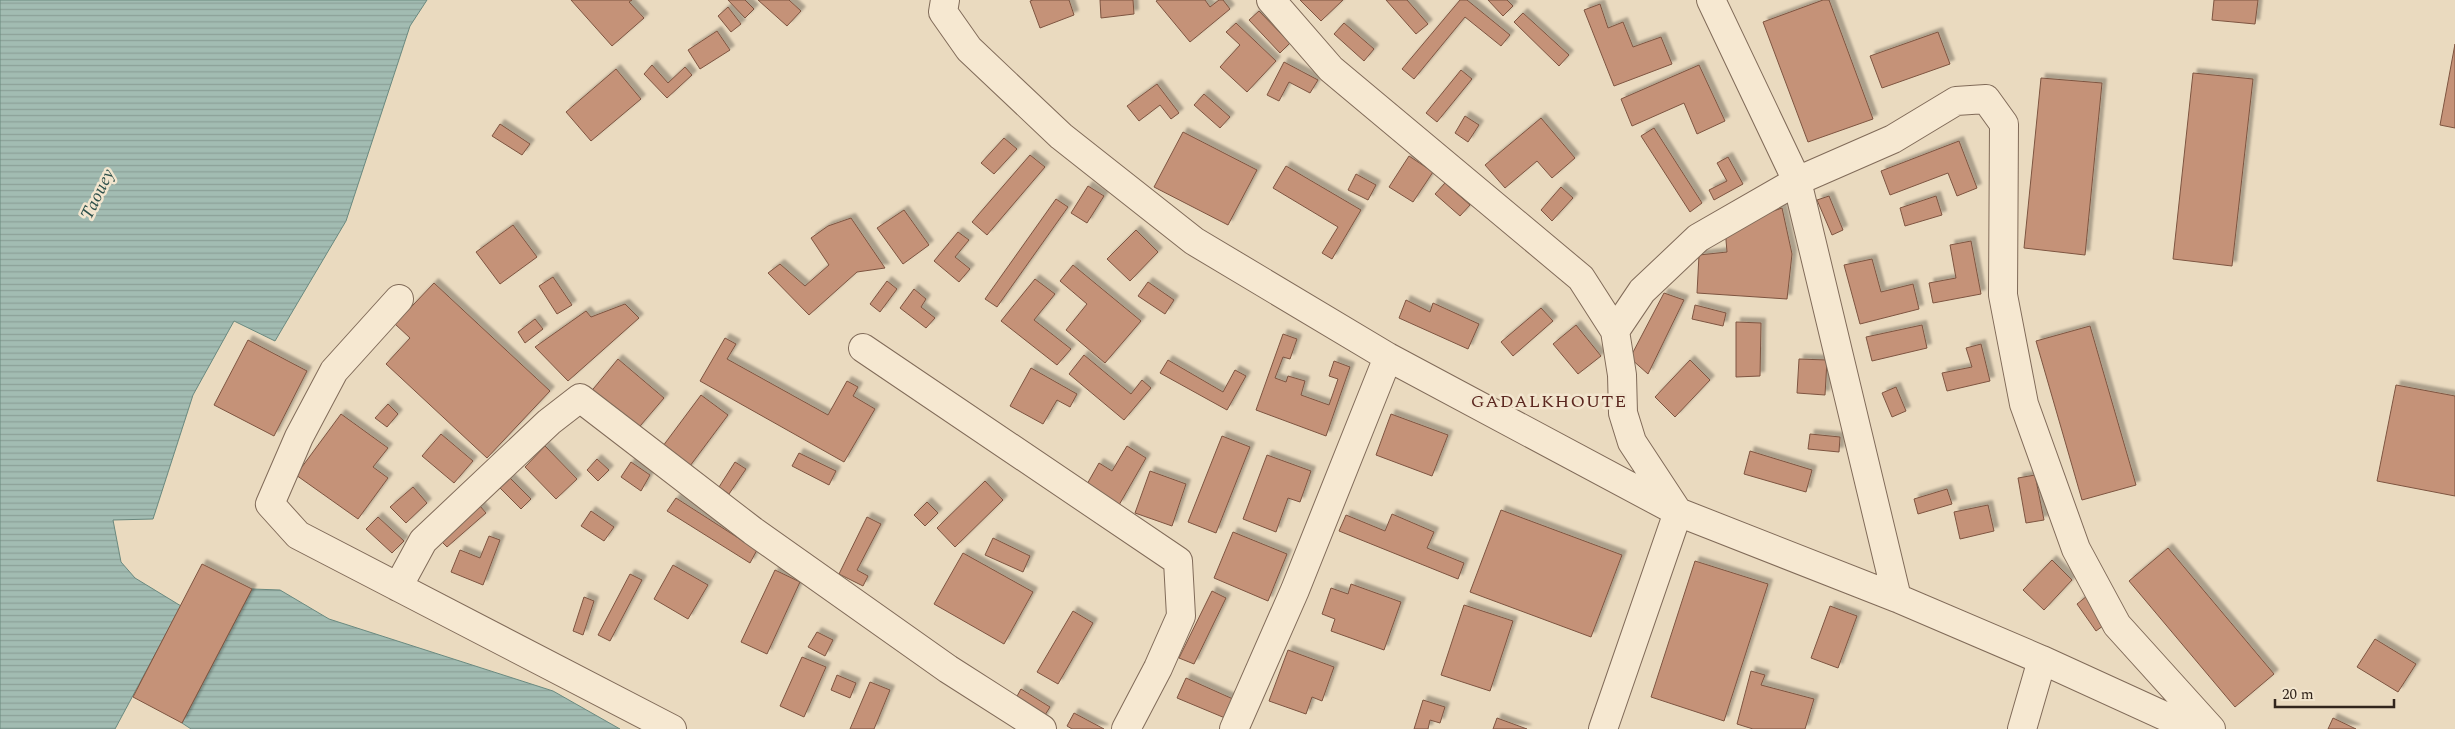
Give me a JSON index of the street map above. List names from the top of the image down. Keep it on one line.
{"districts":["GADALKHOUTE"],"water":["Taouey"],"scale_bar":"20 m"}
